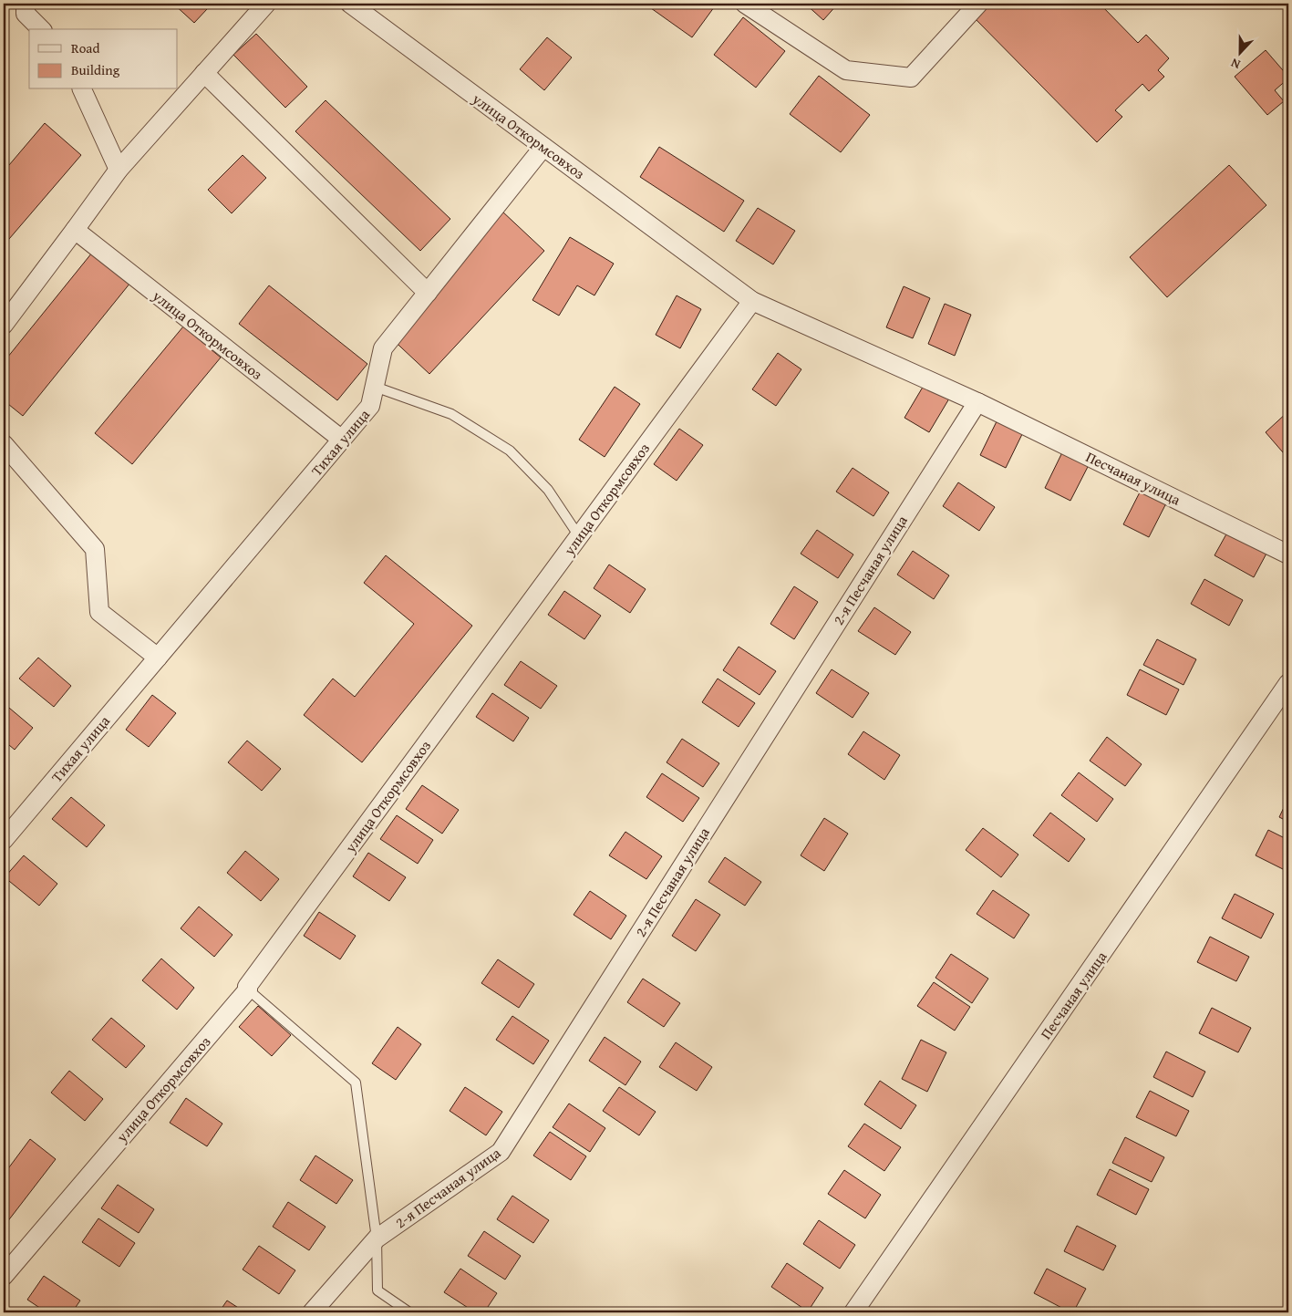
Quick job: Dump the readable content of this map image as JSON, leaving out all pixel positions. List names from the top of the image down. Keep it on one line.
{"streets":{"street":["улица Откормсовхоз","Тихая улица","Песчаная улица","2-я Песчаная улица"]},"crossings":[["улица Откормсовхоз","Тихая улица"],["улица Откормсовхоз","Песчаная улица"],["улица Откормсовхоз","2-я Песчаная улица"],["Песчаная улица","2-я Песчаная улица"]],"legend":["Road","Building"],"north":"bottom"}
